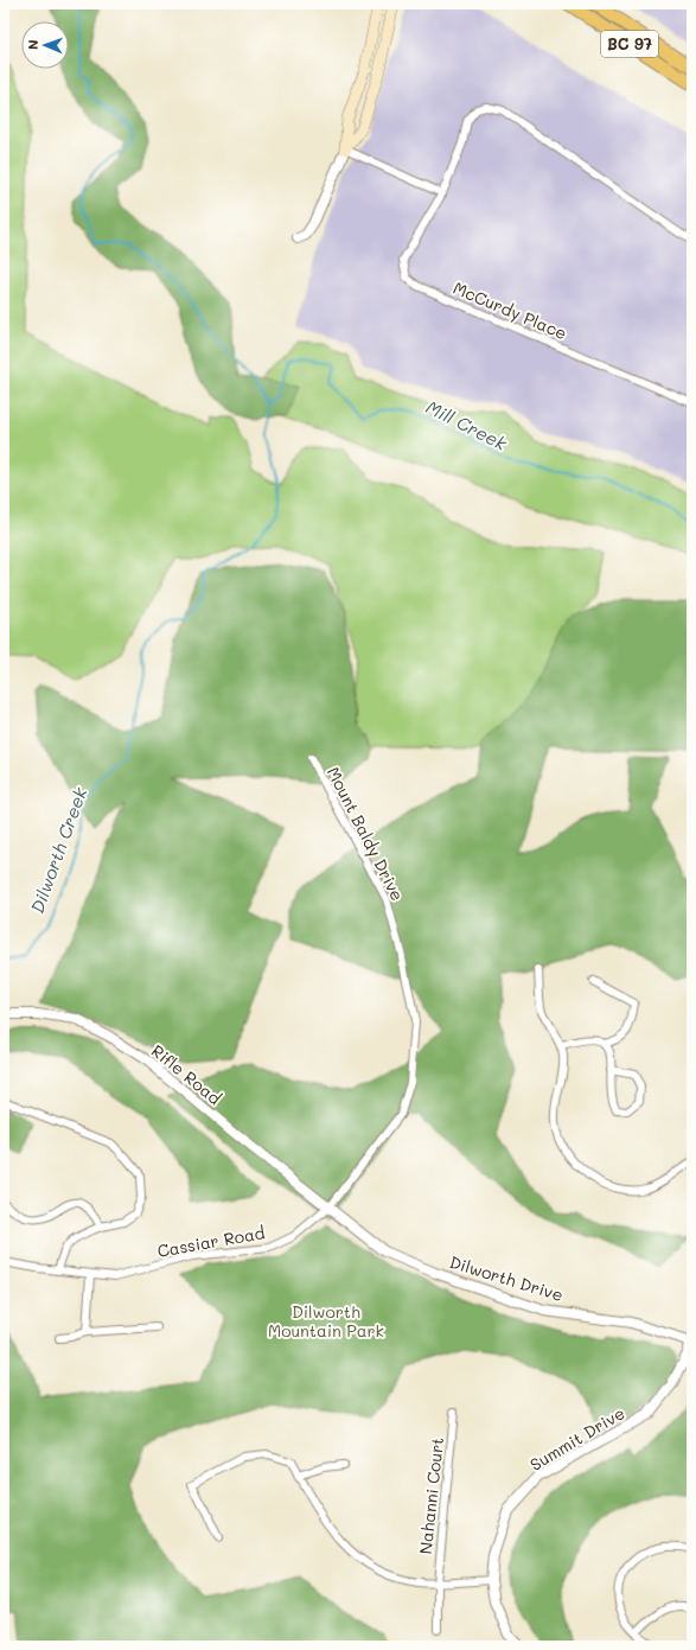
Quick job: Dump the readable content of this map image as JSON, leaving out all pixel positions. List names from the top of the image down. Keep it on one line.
{"streets":{"highway":["BC 97"],"street":["McCurdy Place","Mount Baldy Drive","Rifle Road","Cassiar Road","Dilworth Drive","Summit Drive","Nahanni Court"]},"crossings":[["Mount Baldy Drive","Rifle Road"],["Mount Baldy Drive","Cassiar Road"],["Mount Baldy Drive","Dilworth Drive"],["Rifle Road","Cassiar Road"],["Rifle Road","Dilworth Drive"],["Cassiar Road","Dilworth Drive"],["Dilworth Drive","Summit Drive"]],"water":["Mill Creek","Dilworth Creek"],"parks":["Dilworth Mountain Park"],"north":"left"}
